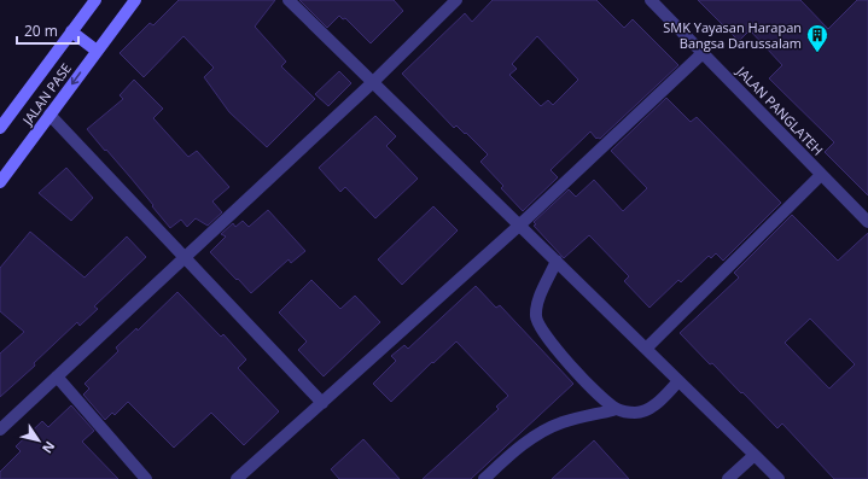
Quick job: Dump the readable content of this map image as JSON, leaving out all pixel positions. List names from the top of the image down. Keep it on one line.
{"streets":{"street":["JALAN PASE","JALAN PANGLATEH"]},"places":{"building":["SMK Yayasan Harapan Bangsa Darussalam"]},"scale_bar":"20 m","north":"bottom right"}
